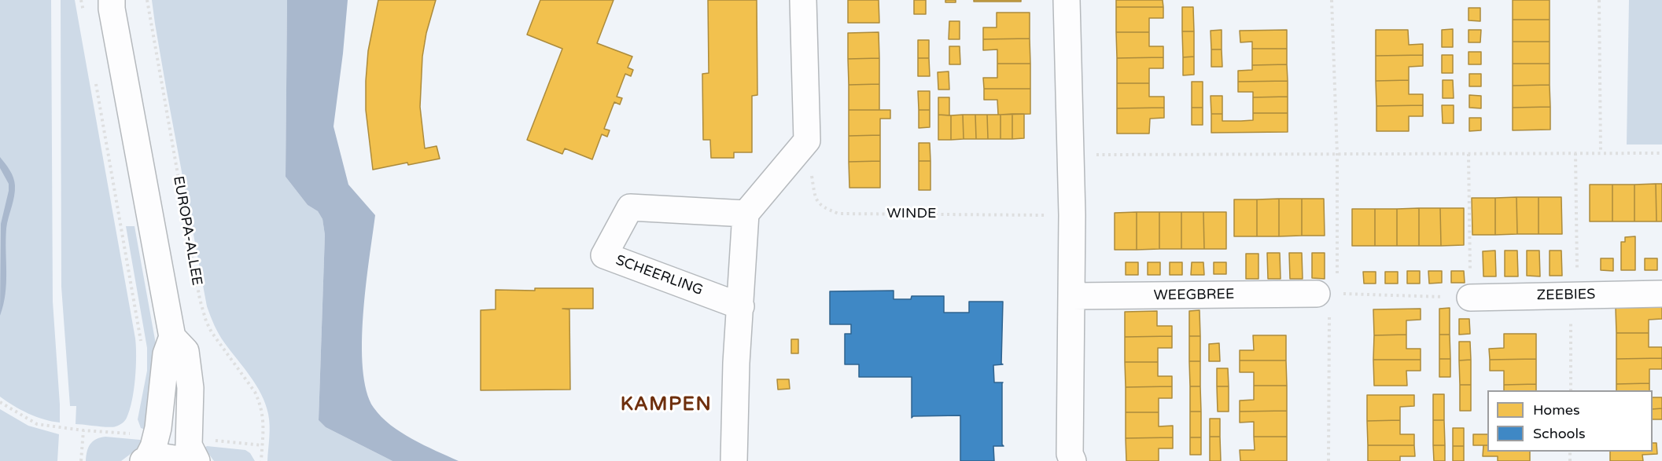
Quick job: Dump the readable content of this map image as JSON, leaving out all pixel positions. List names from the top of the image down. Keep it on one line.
{"streets":{"street":["SCHEERLING","WEEGBREE","ZEEBIES"],"path":["WINDE","EUROPA-ALLEE"]},"districts":["KAMPEN"],"legend":["Homes","Schools"]}
